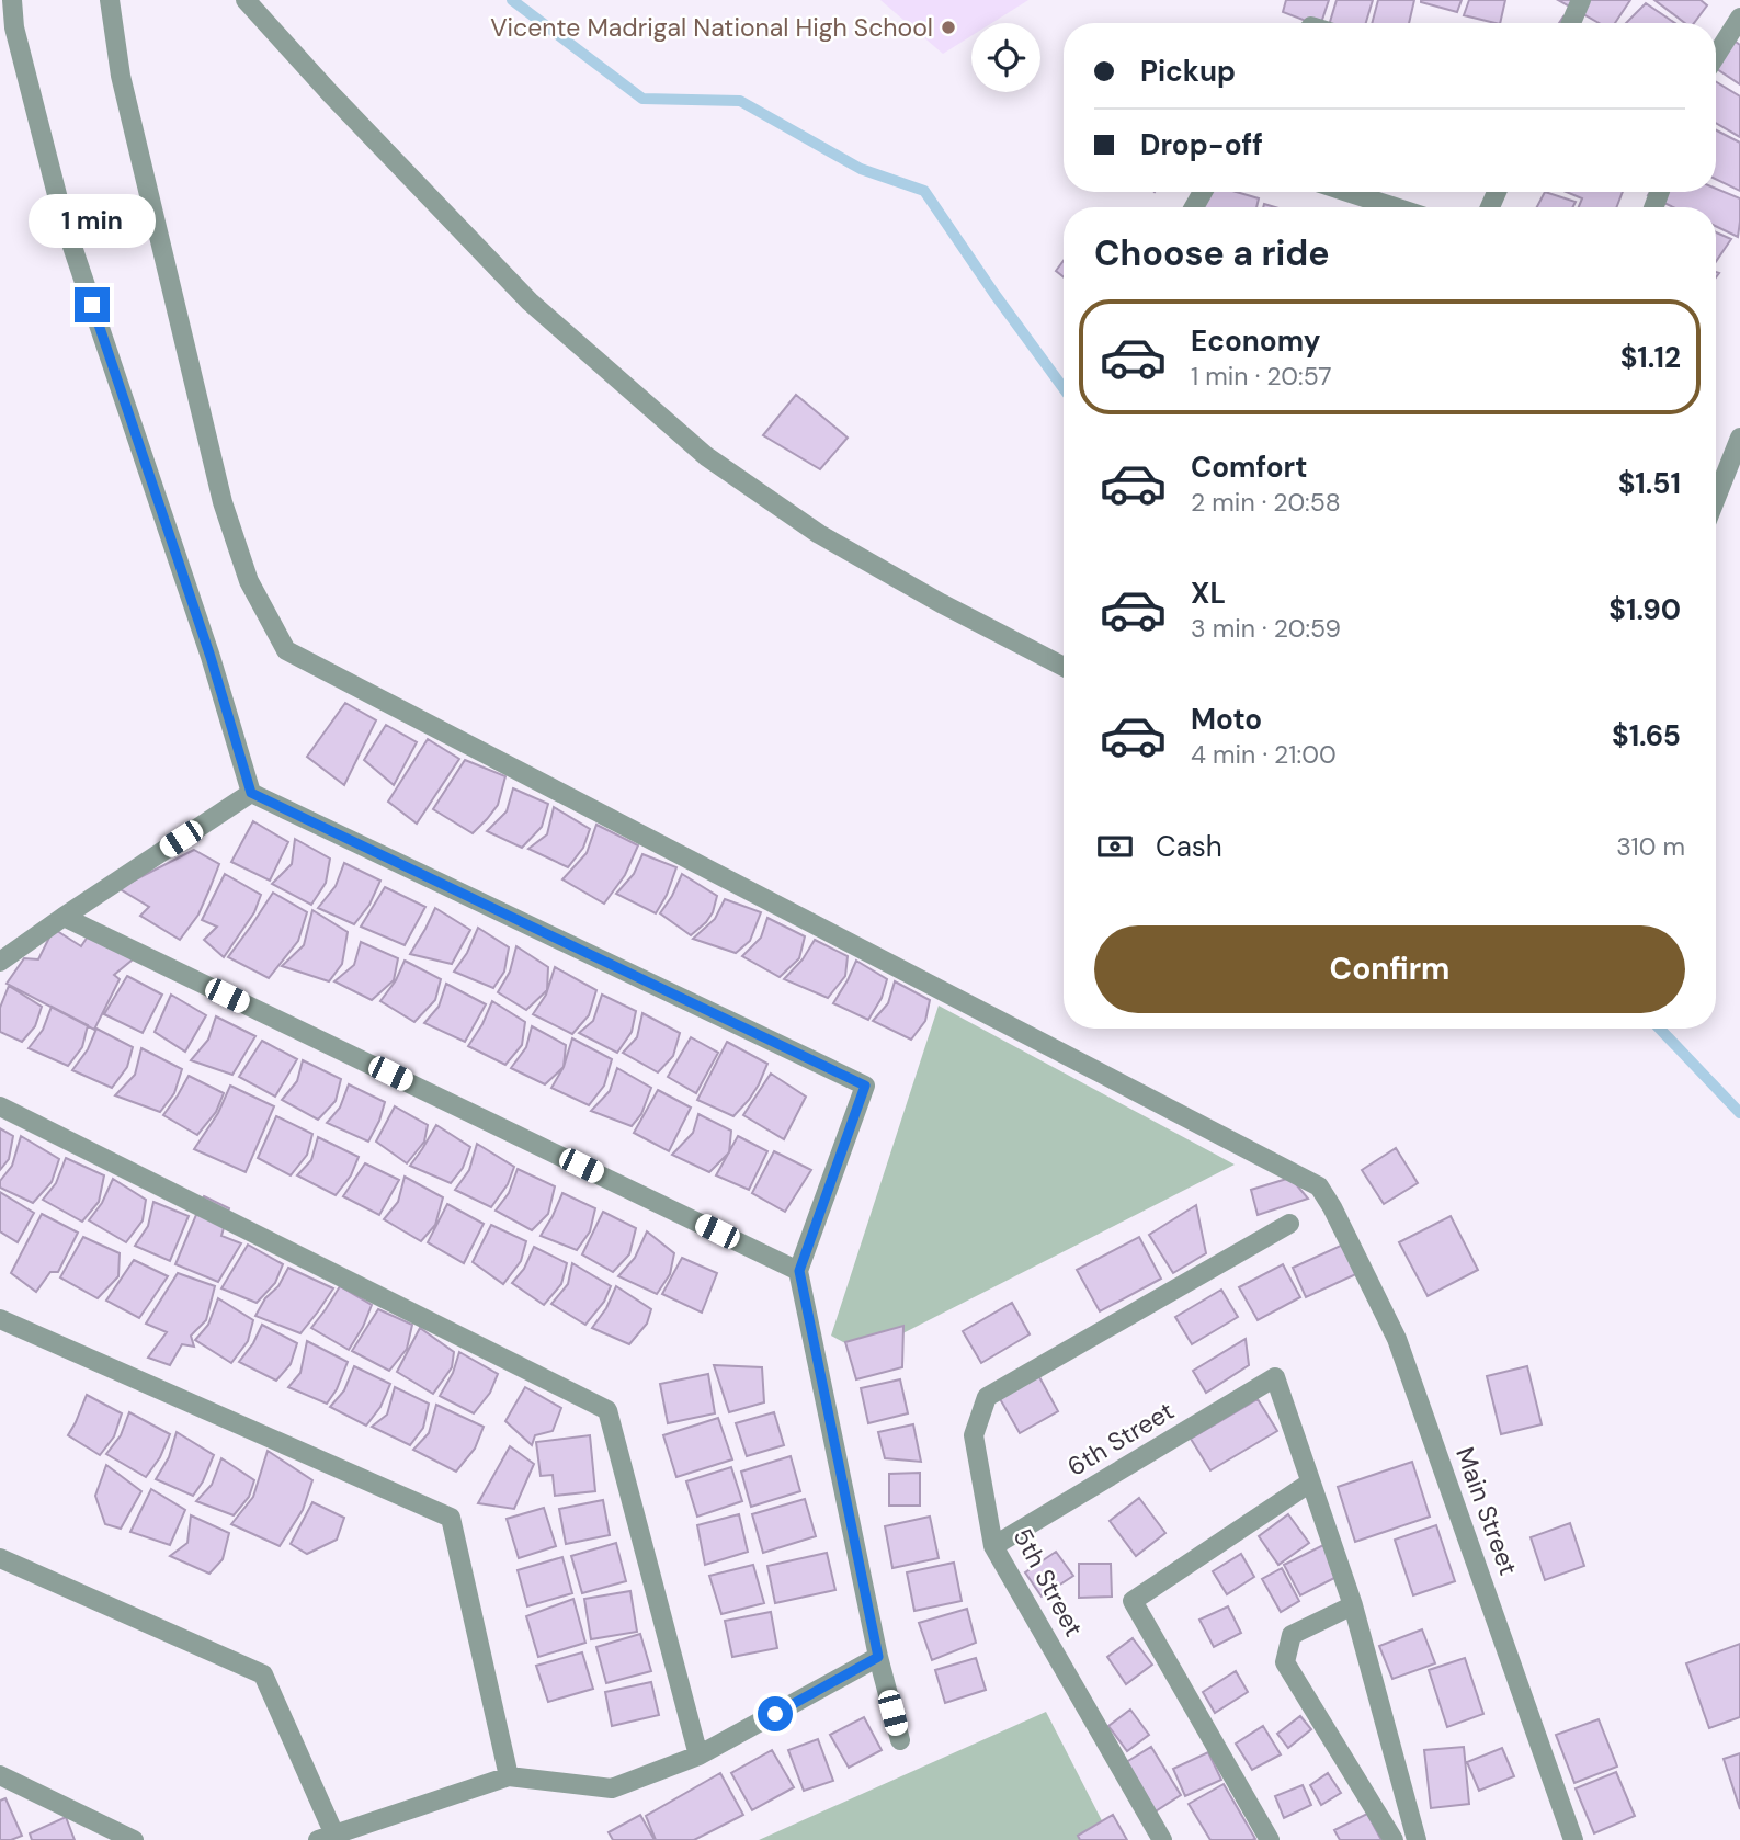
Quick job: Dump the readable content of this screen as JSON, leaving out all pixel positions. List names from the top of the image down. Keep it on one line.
{"streets":{"street":["6th Street","Main Street","5th Street"]},"crossings":[["6th Street","5th Street"]],"places":["Vicente Madrigal National High School"],"page":{"banner":["Pickup","Drop-off"],"bubble":"1 min","heading":"Choose a ride","list":[{"name":"Economy","note":"1 min · 20:57","value":"$1.12"},{"name":"Comfort","note":"2 min · 20:58","value":"$1.51"},{"name":"XL","note":"3 min · 20:59","value":"$1.90"},{"name":"Moto","note":"4 min · 21:00","value":"$1.65"}],"pay":["Cash","310 m"],"buttons":"Confirm"}}
